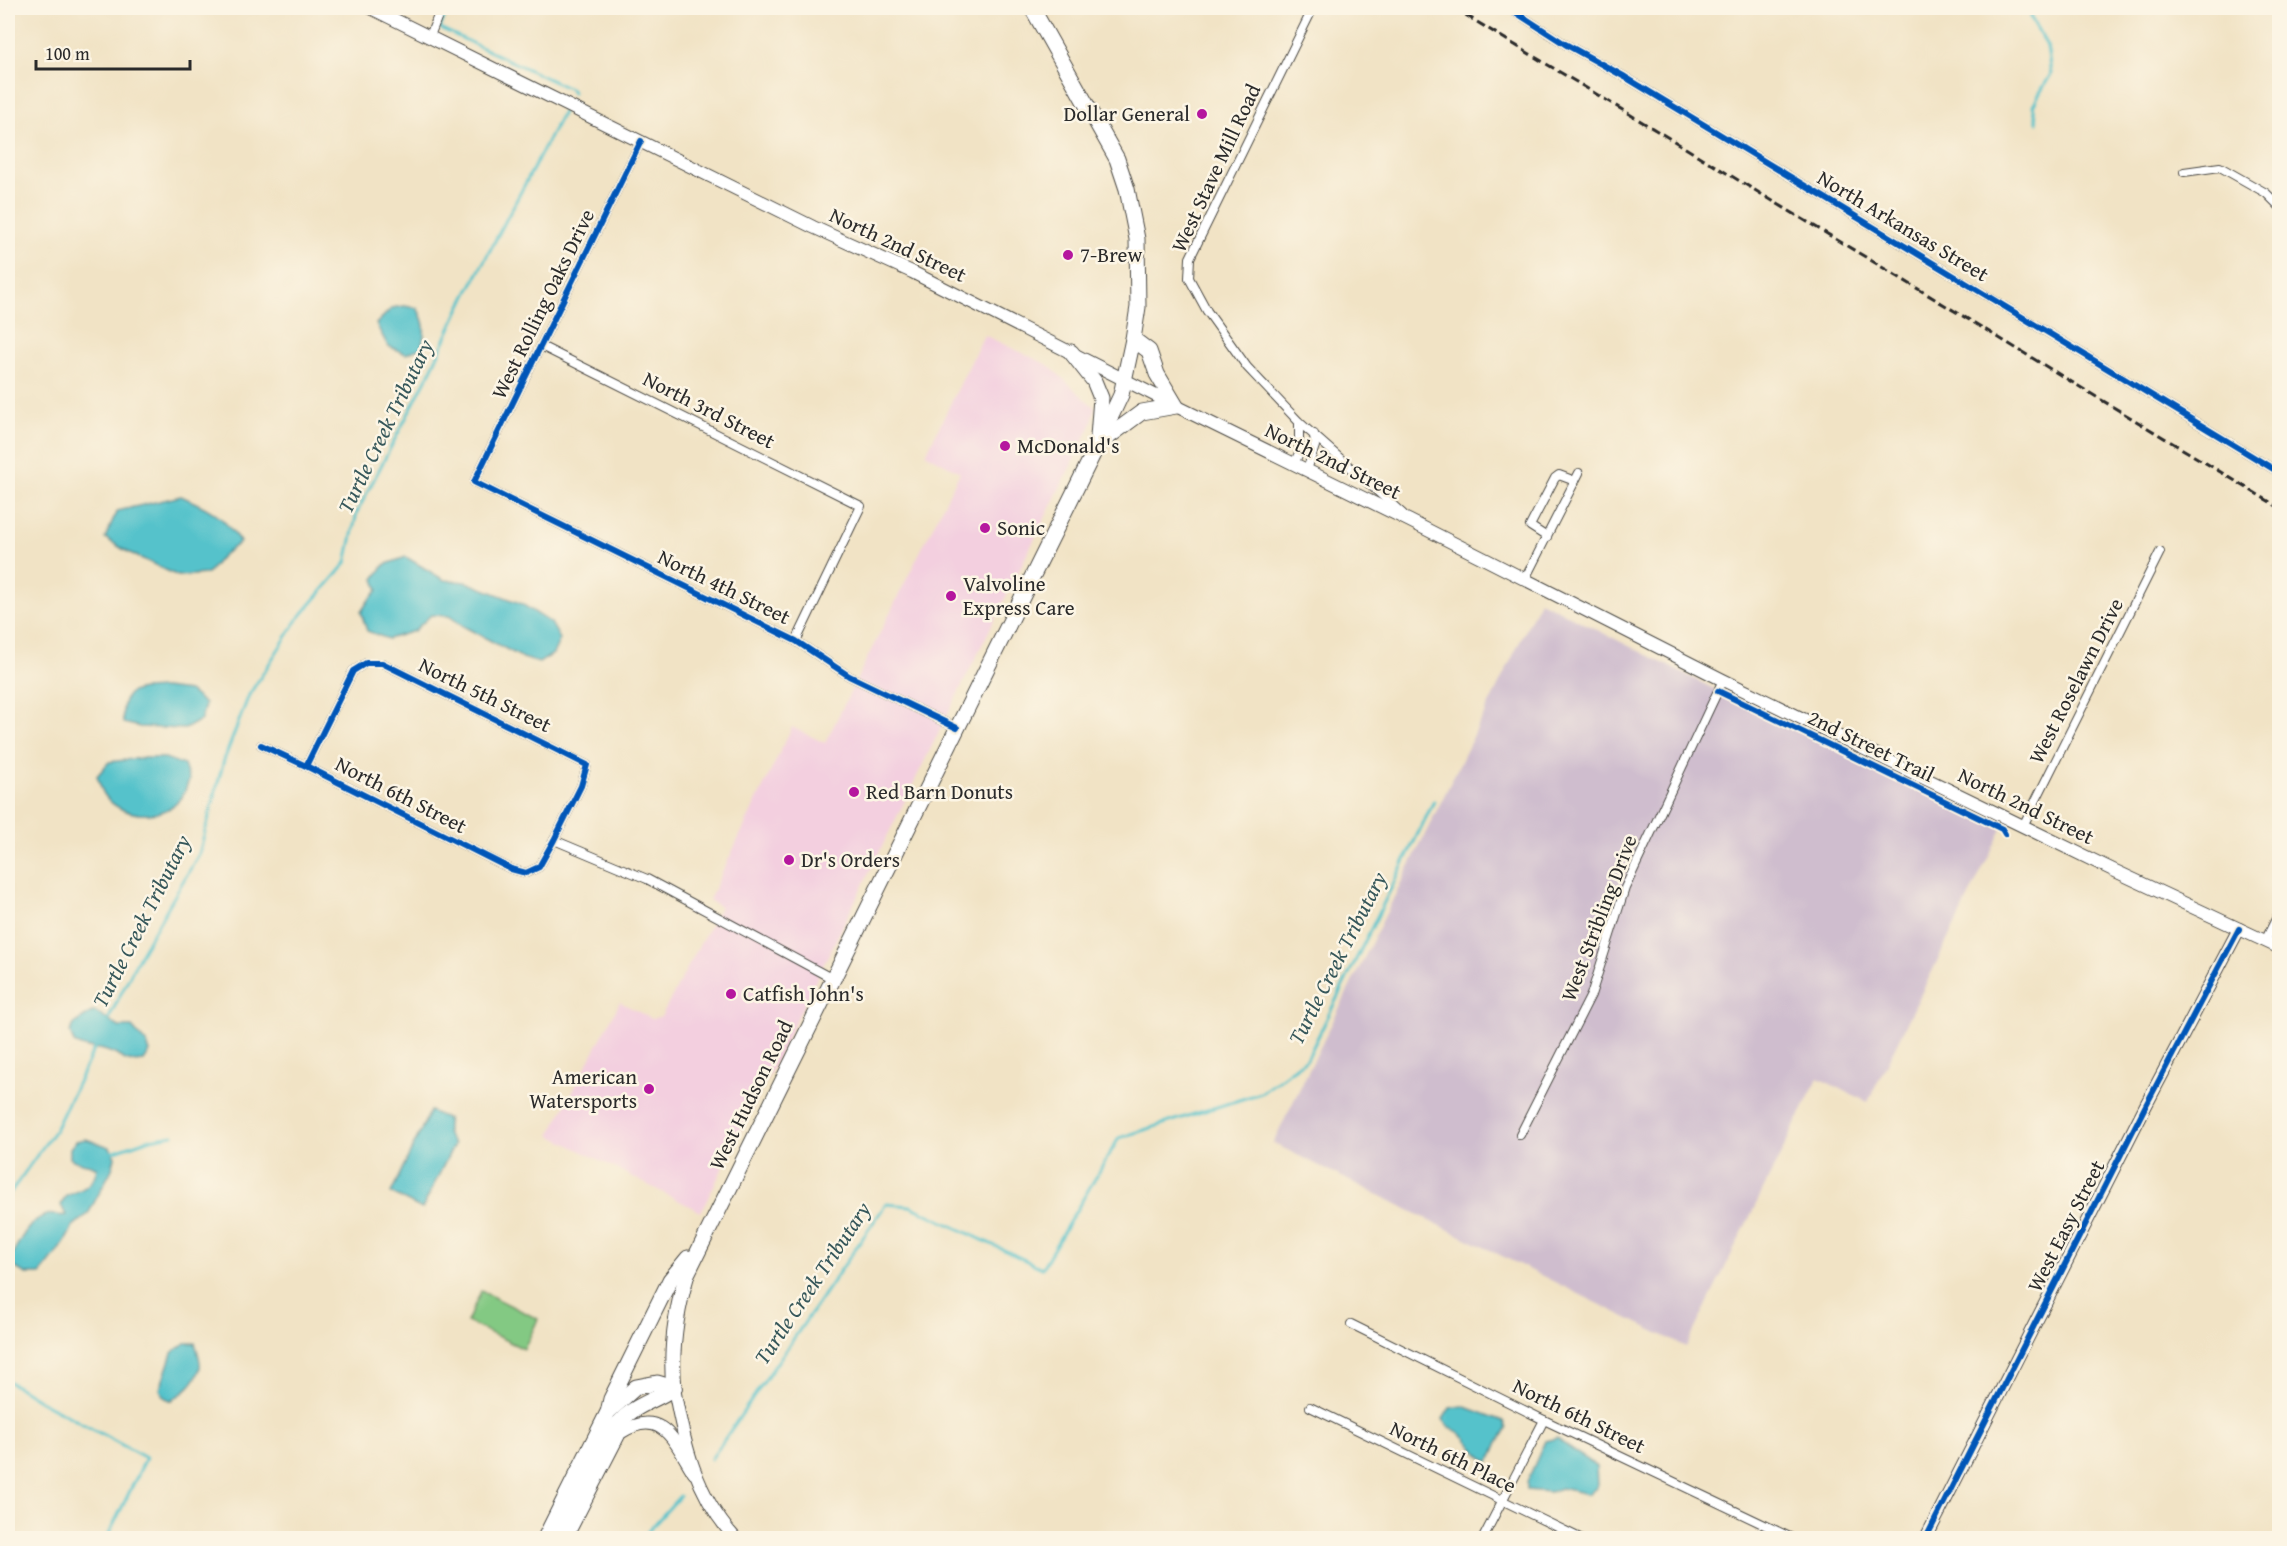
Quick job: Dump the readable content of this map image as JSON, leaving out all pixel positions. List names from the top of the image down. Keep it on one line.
{"streets":{"highway":["West Hudson Road"],"main road":["North 2nd Street","West Easy Street"],"street":["West Stave Mill Road","North Arkansas Street","West Rolling Oaks Drive","North 3rd Street","North 4th Street","West Roselawn Drive","North 5th Street","North 6th Street","West Stribling Drive","North 6th Place"],"cycle path":["2nd Street Trail"]},"crossings":[["West Stave Mill Road","North 2nd Street"],["North 2nd Street","West Rolling Oaks Drive"],["North 2nd Street","West Roselawn Drive"],["North 2nd Street","West Stribling Drive"],["North 2nd Street","West Hudson Road"],["North 2nd Street","West Easy Street"],["West Rolling Oaks Drive","North 3rd Street"],["West Rolling Oaks Drive","North 4th Street"],["North 3rd Street","North 4th Street"],["North 4th Street","West Hudson Road"],["North 5th Street","North 6th Street"]],"water":["Turtle Creek Tributary"],"places":["Dollar General","7-Brew","McDonald's","Sonic","Valvoline Express Care","Red Barn Donuts","Dr's Orders","Catfish John's","American Watersports"],"scale_bar":"100 m"}
